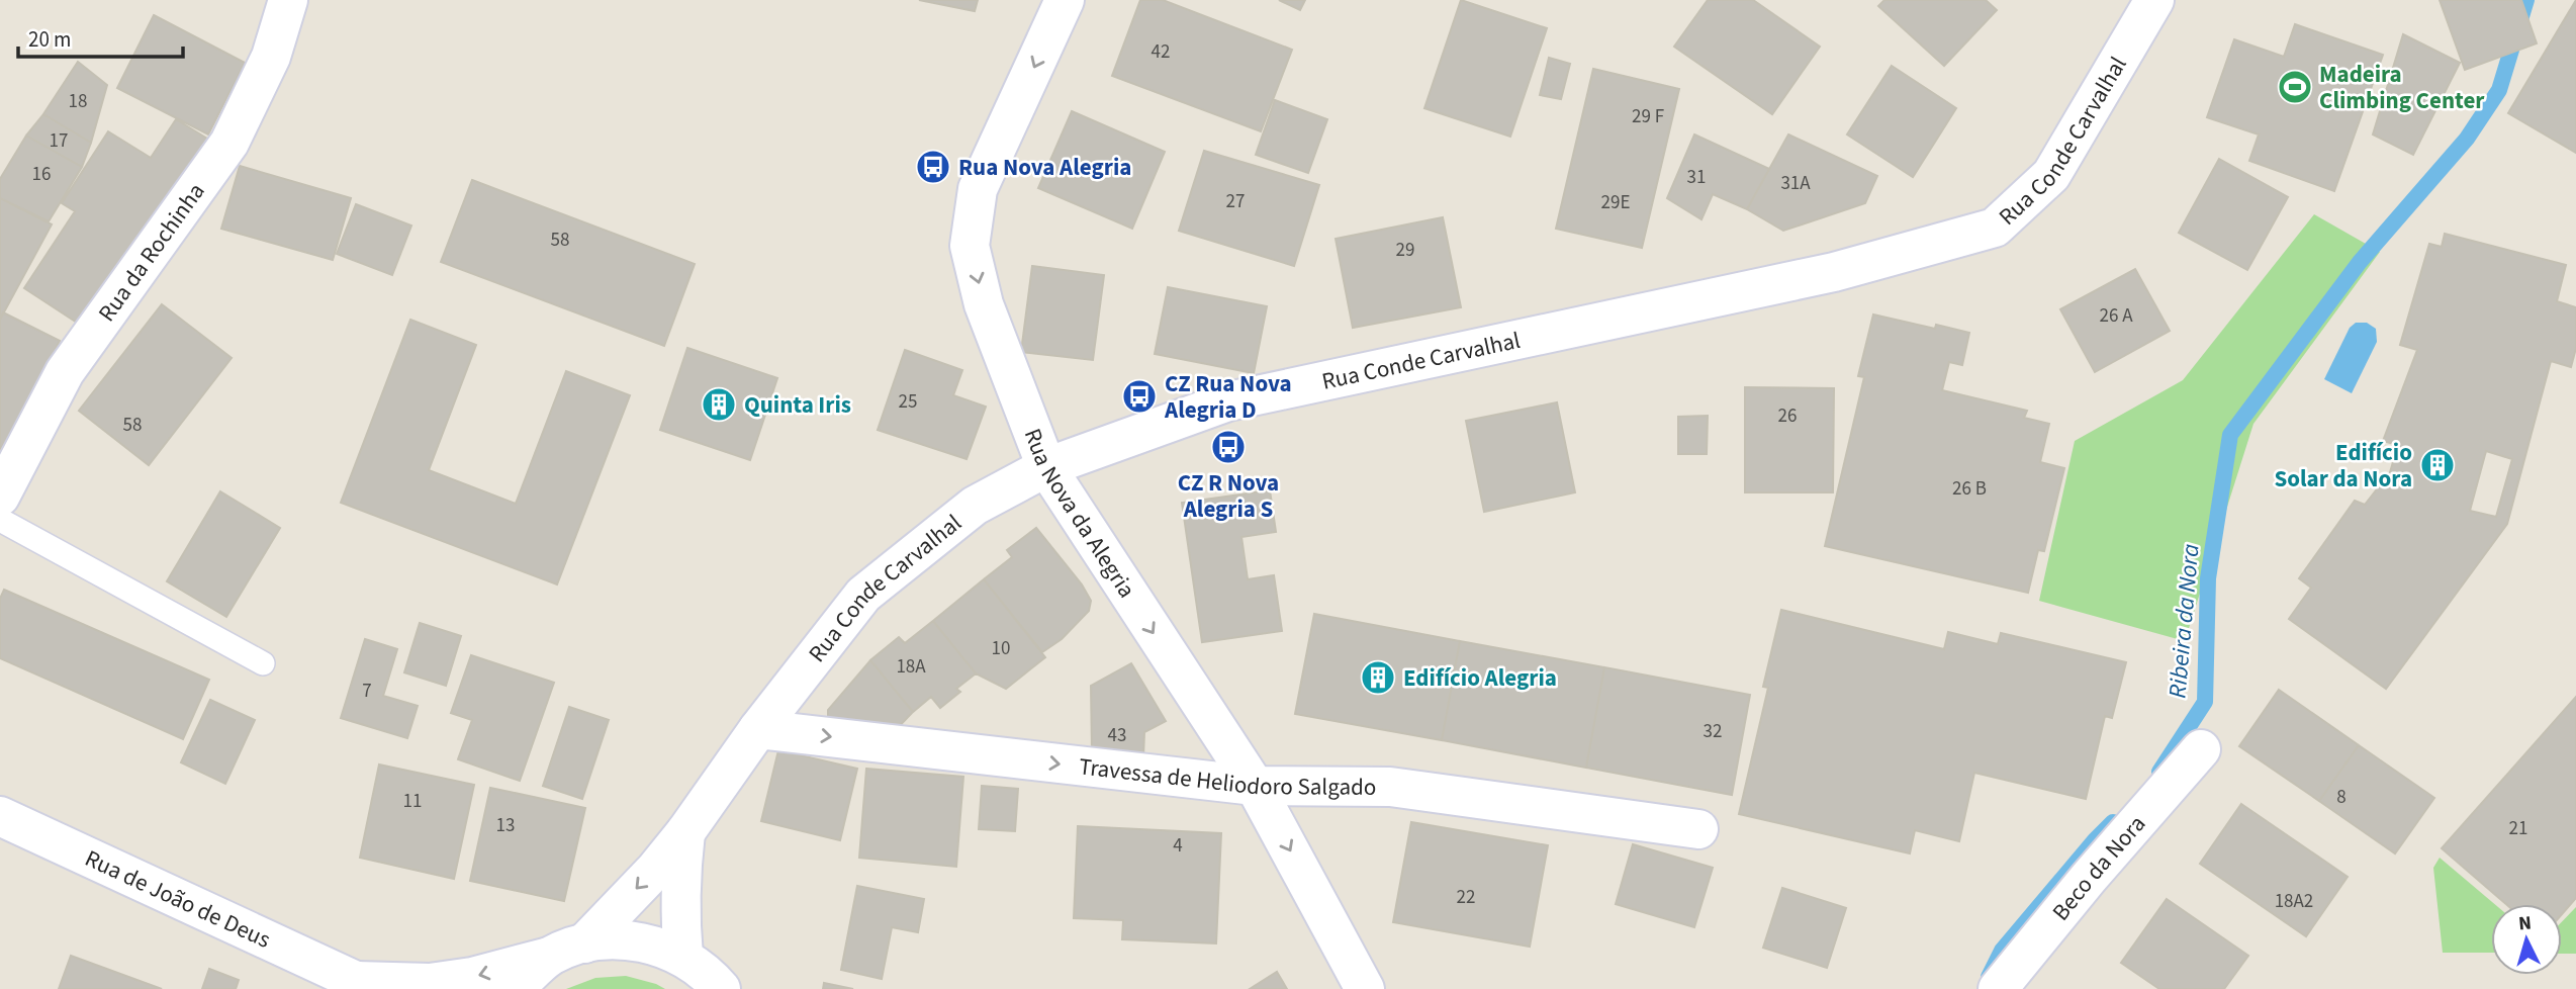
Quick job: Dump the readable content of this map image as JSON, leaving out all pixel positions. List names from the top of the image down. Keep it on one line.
{"streets":{"street":["Rua Conde Carvalhal","Rua da Rochinha","Rua Nova da Alegria","Travessa de Heliodoro Salgado","Beco da Nora","Rua de João de Deus"]},"crossings":[["Rua Conde Carvalhal","Rua Nova da Alegria"],["Rua Conde Carvalhal","Travessa de Heliodoro Salgado"],["Rua Conde Carvalhal","Rua de João de Deus"],["Rua Nova da Alegria","Travessa de Heliodoro Salgado"]],"one_way":["Rua Nova da Alegria","Travessa de Heliodoro Salgado"],"water":["Ribeira da Nora"],"places":{"sports":["Madeira Climbing Center"],"bus stop":["Rua Nova Alegria","CZ Rua Nova Alegria D","CZ R Nova Alegria S"],"building":["Quinta Iris","Edifício Solar da Nora","Edifício Alegria"]},"house_numbers":["42","18","29 F","17","16","31","31A","27","29E","58","29","26 A","25","26","58","26 B","10","18A","7","32","43","8","11","13","21","4","22","18A2"],"scale_bar":"20 m","north":"top"}
